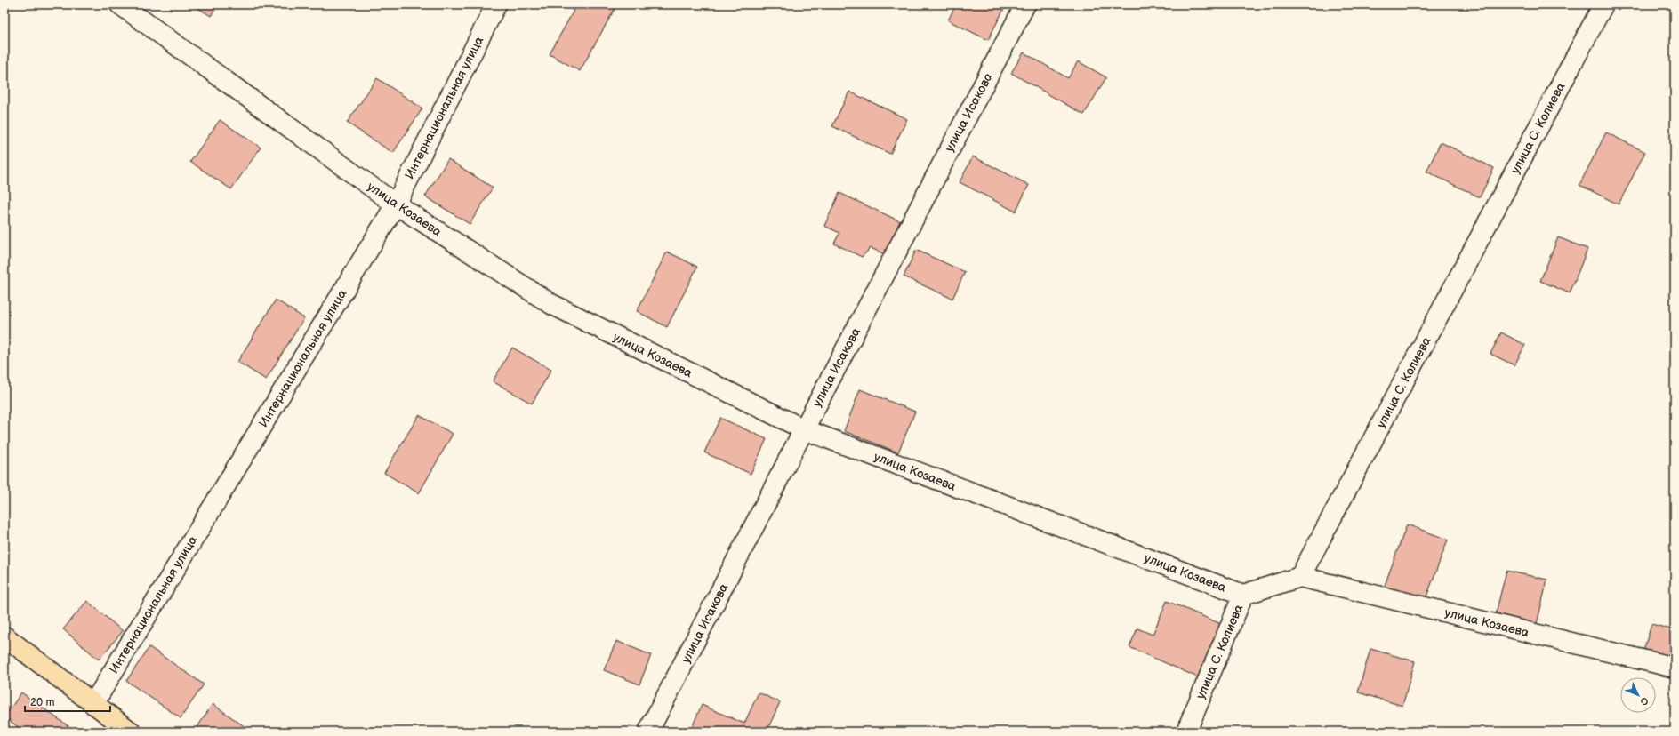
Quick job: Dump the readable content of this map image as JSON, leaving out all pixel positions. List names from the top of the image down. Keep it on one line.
{"streets":{"street":["Интернациональная улица","улица Исакова","улица С. Колиева","улица Козаева"]},"crossings":[["Интернациональная улица","улица Козаева"],["улица Исакова","улица Козаева"],["улица С. Колиева","улица Козаева"]],"scale_bar":"20 m","north":"bottom right"}
